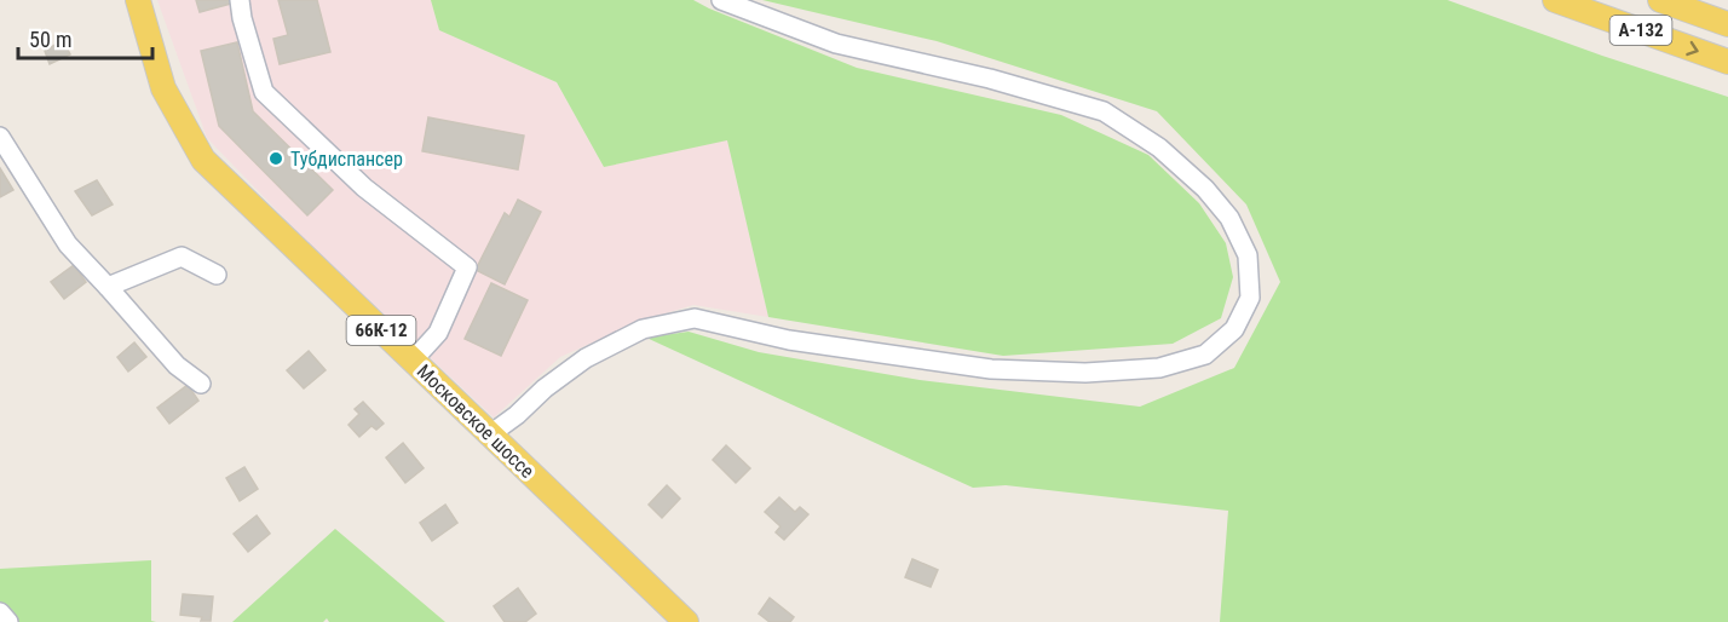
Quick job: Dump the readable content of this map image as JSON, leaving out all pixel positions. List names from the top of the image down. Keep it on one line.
{"streets":{"main road":["А-132","66К-12","Московское шоссе"]},"places":["Тубдиспансер"],"scale_bar":"50 m"}
